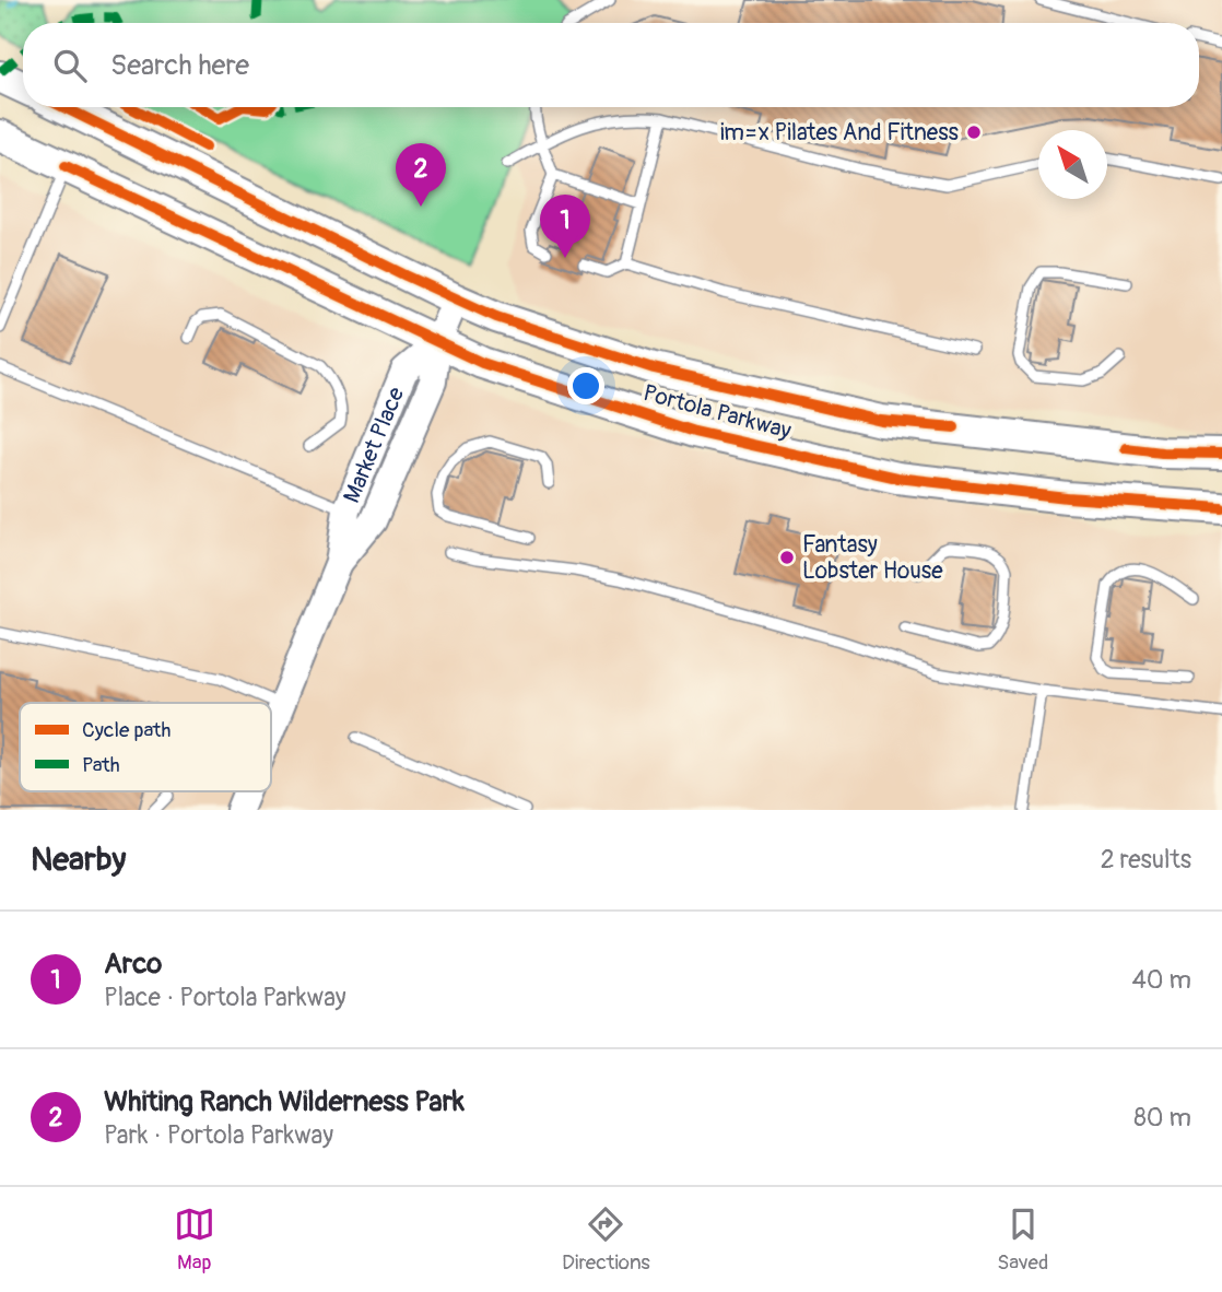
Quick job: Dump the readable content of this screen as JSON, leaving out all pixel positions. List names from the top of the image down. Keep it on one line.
{"streets":{"main road":["Portola Parkway"],"street":["Market Place"]},"crossings":[["Portola Parkway","Market Place"]],"places":["im=x Pilates And Fitness","Fantasy Lobster House"],"legend":["Cycle path","Path"],"north":"top left","page":{"search":"Search here","pins":["2","1"],"heading":["Nearby","2 results"],"list":[{"mark":"1","name":"Arco","note":"Place · Portola Parkway","value":"40 m"},{"mark":"2","name":"Whiting Ranch Wilderness Park","note":"Park · Portola Parkway","value":"80 m"}],"nav":["Map","Directions","Saved"]}}
